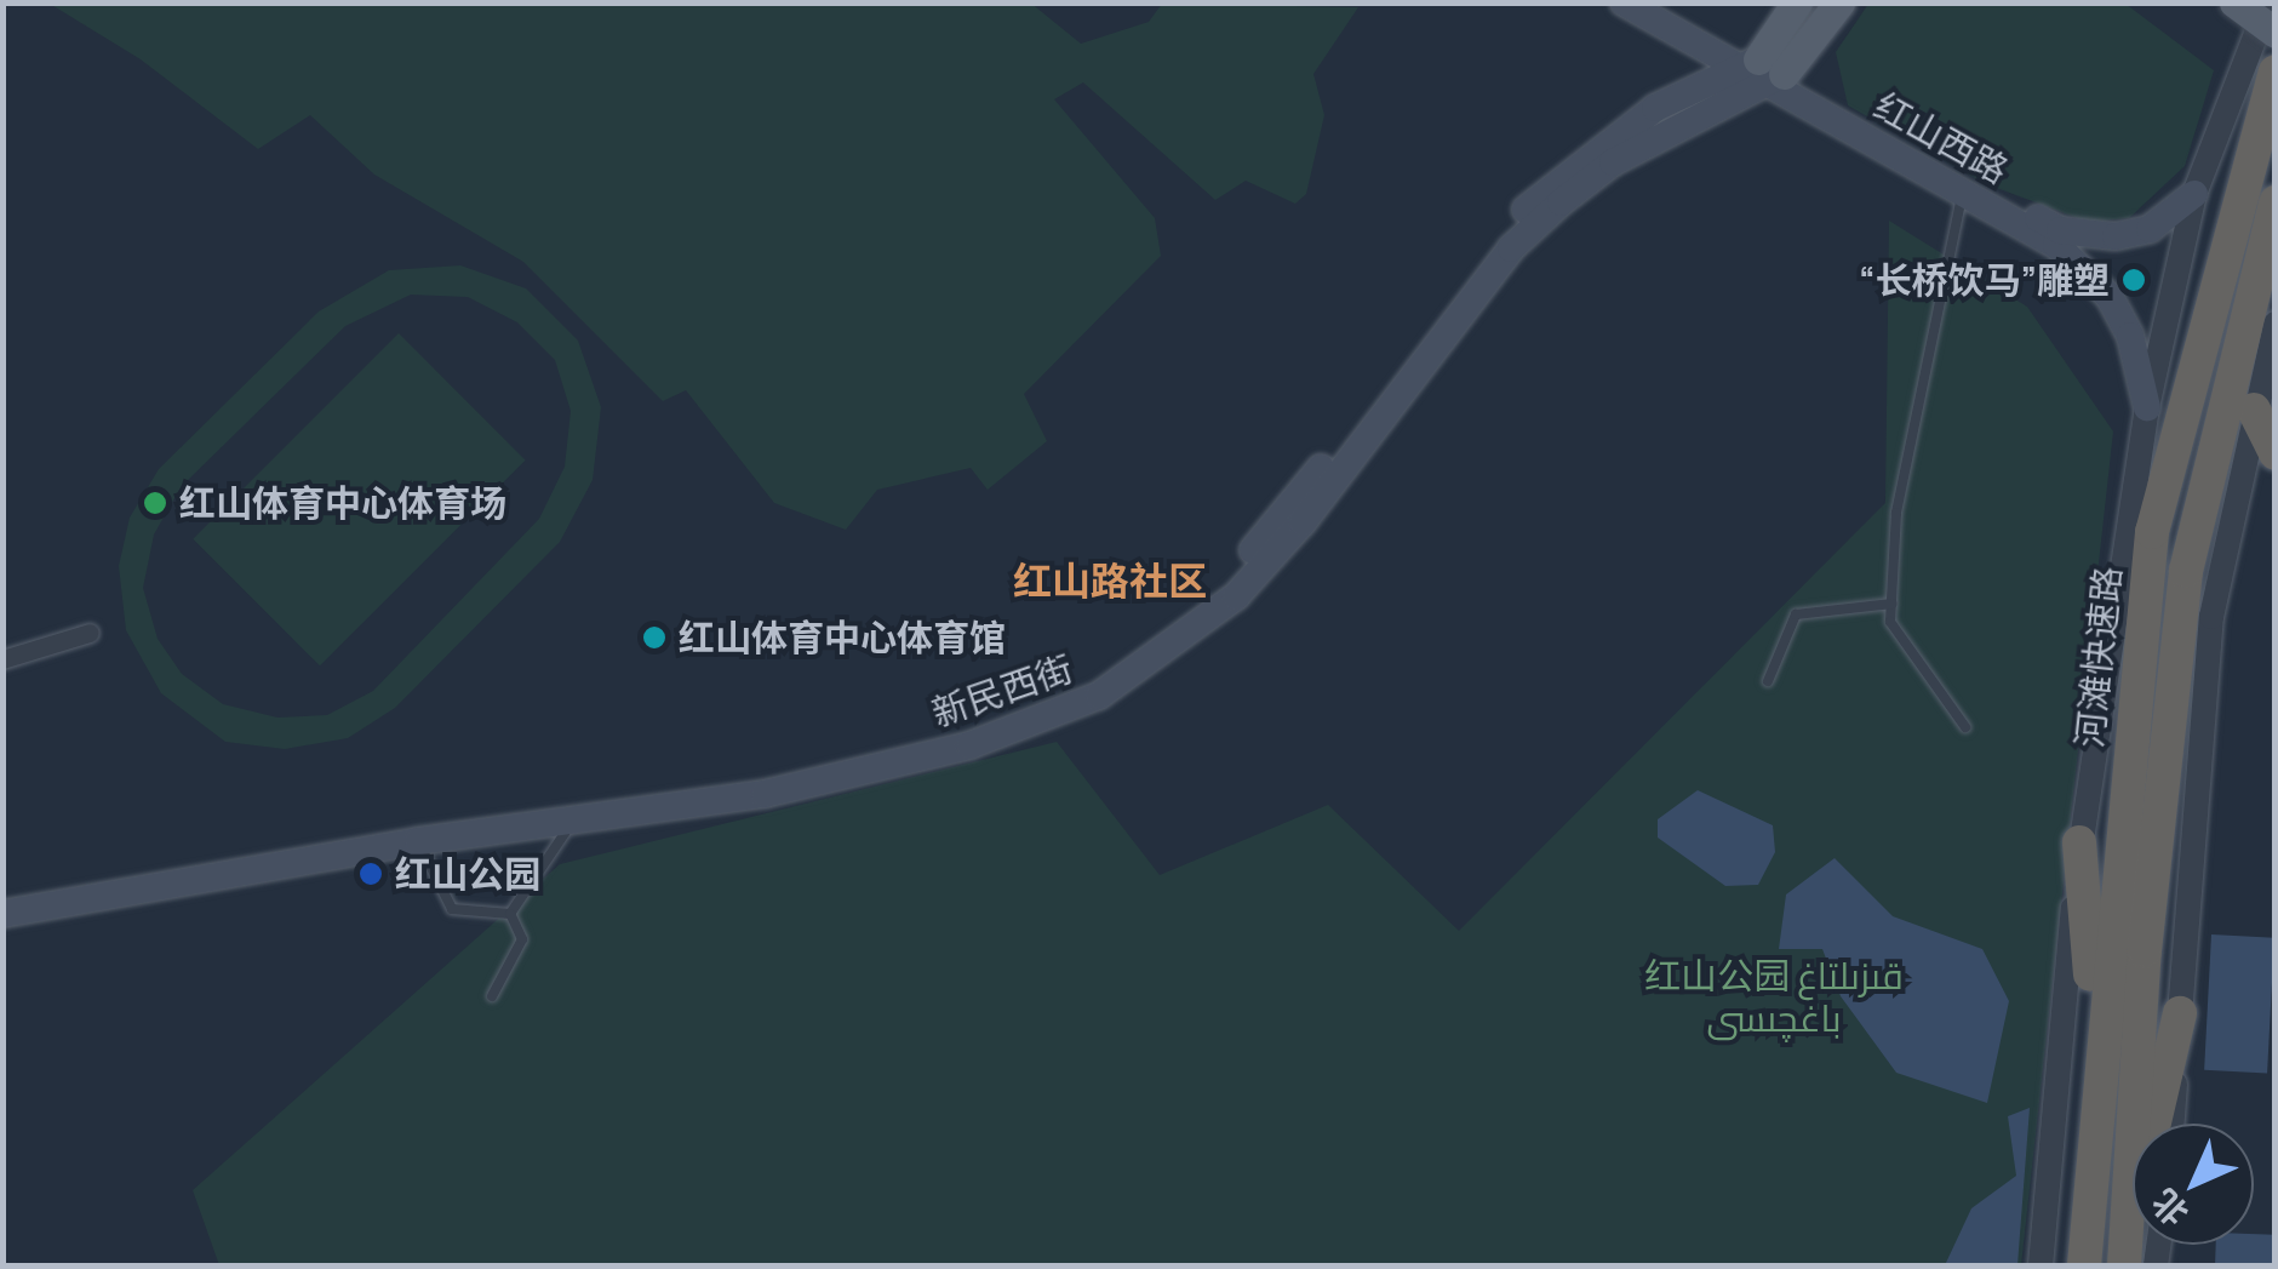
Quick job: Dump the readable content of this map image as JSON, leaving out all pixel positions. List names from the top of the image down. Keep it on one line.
{"streets":{"highway":["河滩快速路"],"main road":["红山西路","新民西街"]},"crossings":[["红山西路","新民西街"]],"districts":["红山路社区"],"parks":["红山公园 قىزىلتاغ باغچىسى"],"places":["“长桥饮马”雕塑","红山体育中心体育场","红山体育中心体育馆","红山公园"],"north":"bottom left"}
